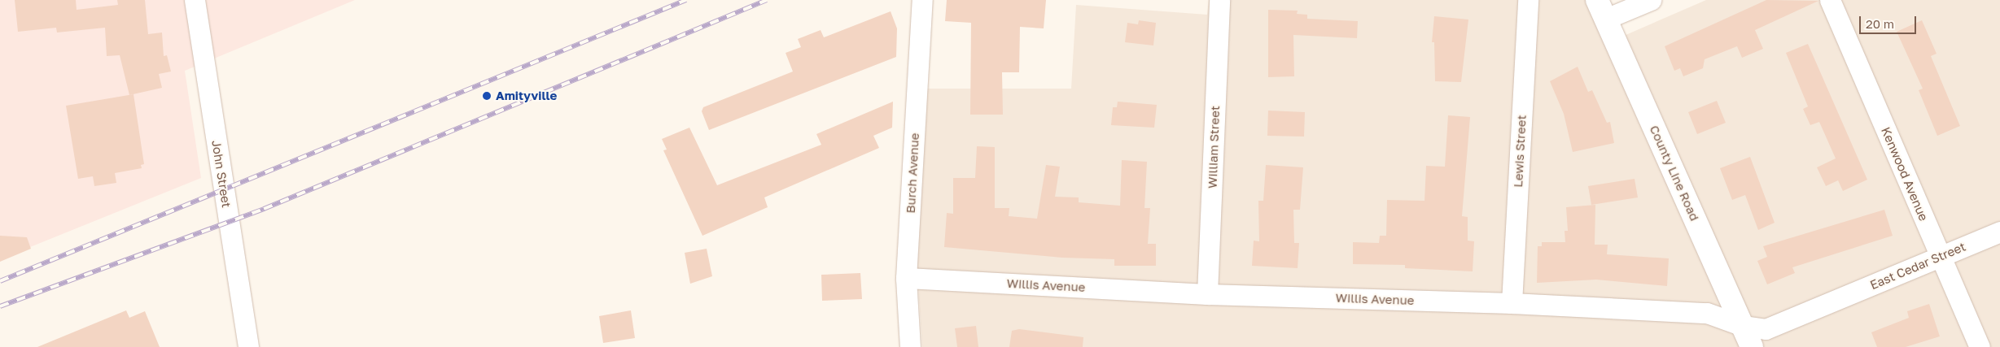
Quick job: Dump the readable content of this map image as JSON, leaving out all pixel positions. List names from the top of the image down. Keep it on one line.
{"streets":{"main road":["County Line Road"],"street":["William Street","Lewis Street","Burch Avenue","John Street","Kenwood Avenue","East Cedar Street","Willis Avenue"]},"crossings":[["William Street","Willis Avenue"],["Lewis Street","Willis Avenue"],["Burch Avenue","Willis Avenue"],["County Line Road","Willis Avenue"],["Kenwood Avenue","East Cedar Street"],["East Cedar Street","Willis Avenue"]],"places":["Amityville"],"scale_bar":"20 m"}
